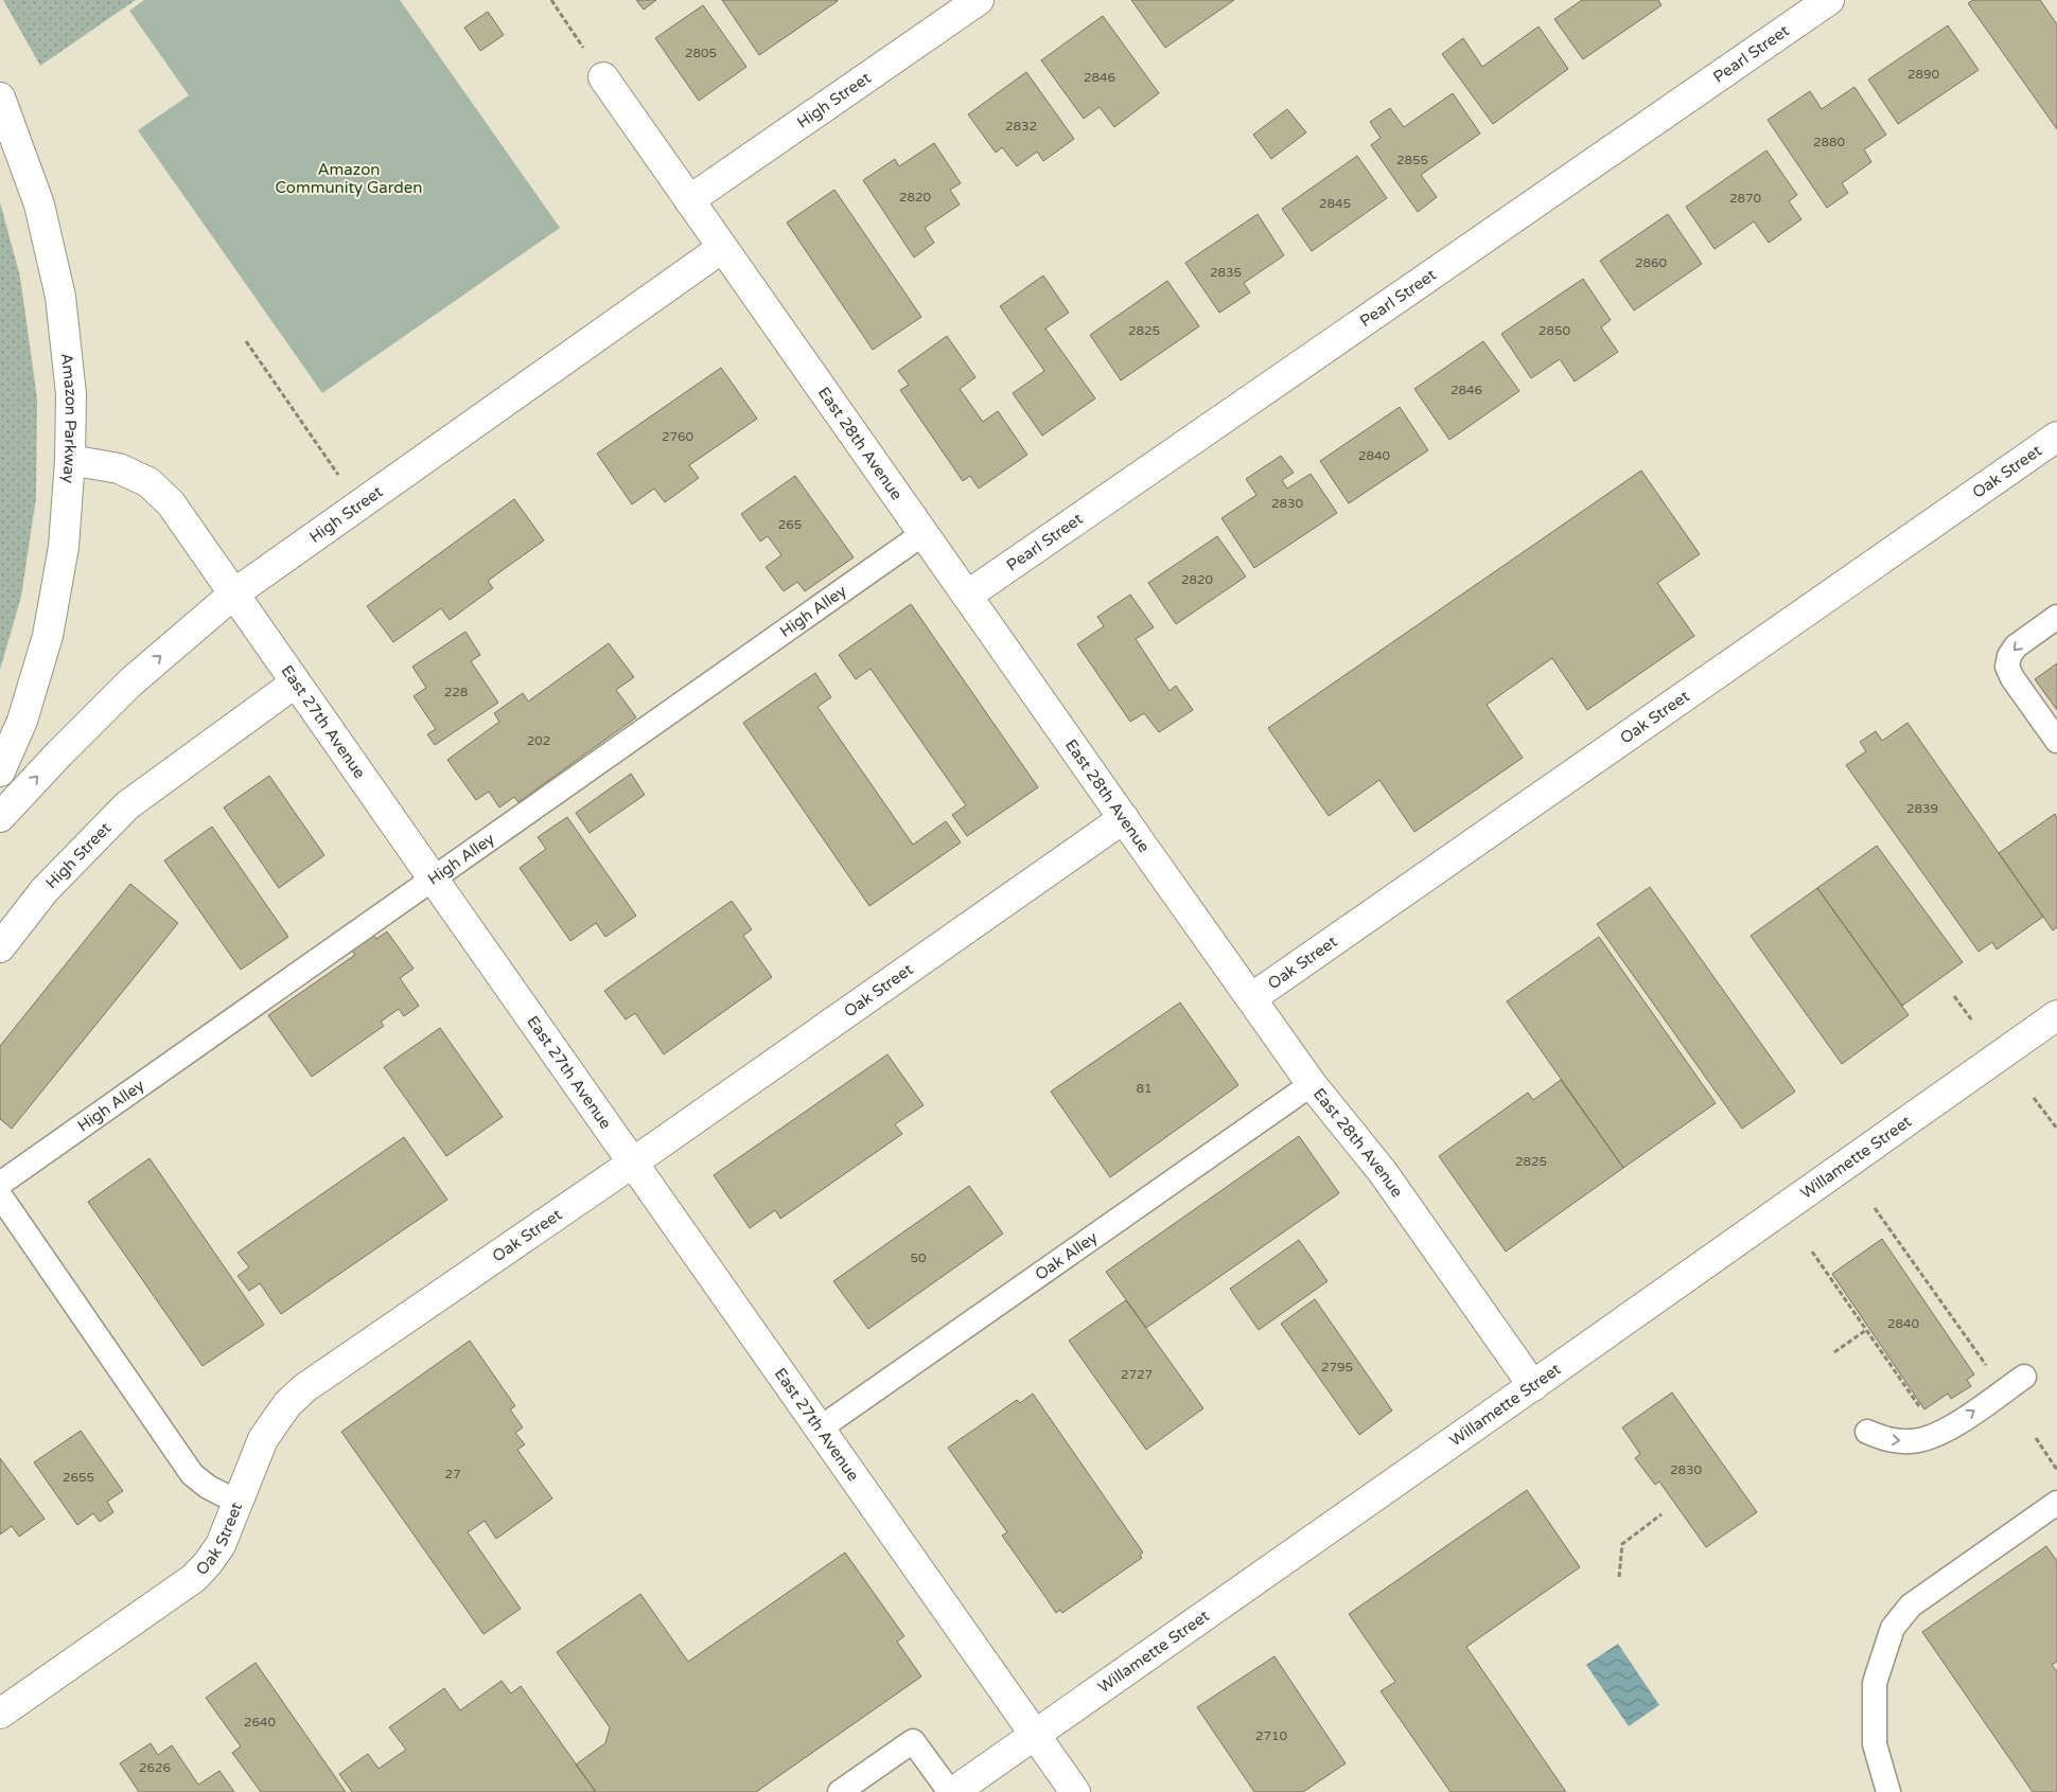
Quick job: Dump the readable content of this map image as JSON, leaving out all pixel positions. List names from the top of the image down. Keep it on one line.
{"streets":{"street":["Pearl Street","High Street","Amazon Parkway","East 28th Avenue","Oak Street","East 27th Avenue","Willamette Street"],"lane":["High Alley","Oak Alley"]},"crossings":[["Pearl Street","East 28th Avenue"],["High Street","East 28th Avenue"],["High Street","East 27th Avenue"],["Amazon Parkway","East 27th Avenue"],["East 28th Avenue","Oak Street"],["East 28th Avenue","High Alley"],["East 28th Avenue","Willamette Street"],["East 28th Avenue","Oak Alley"],["Oak Street","East 27th Avenue"],["High Alley","East 27th Avenue"],["East 27th Avenue","Willamette Street"],["East 27th Avenue","Oak Alley"]],"parks":["Amazon Community Garden"],"house_numbers":["2805","2890","2846","2832","2880","2855","2820","2870","2845","2860","2835","2825","2850","2846","2760","2840","2830","265","2820","228","202","2839","81","2825","50","2840","2795","2727","2830","27","2655","2640","2710","2626"]}
